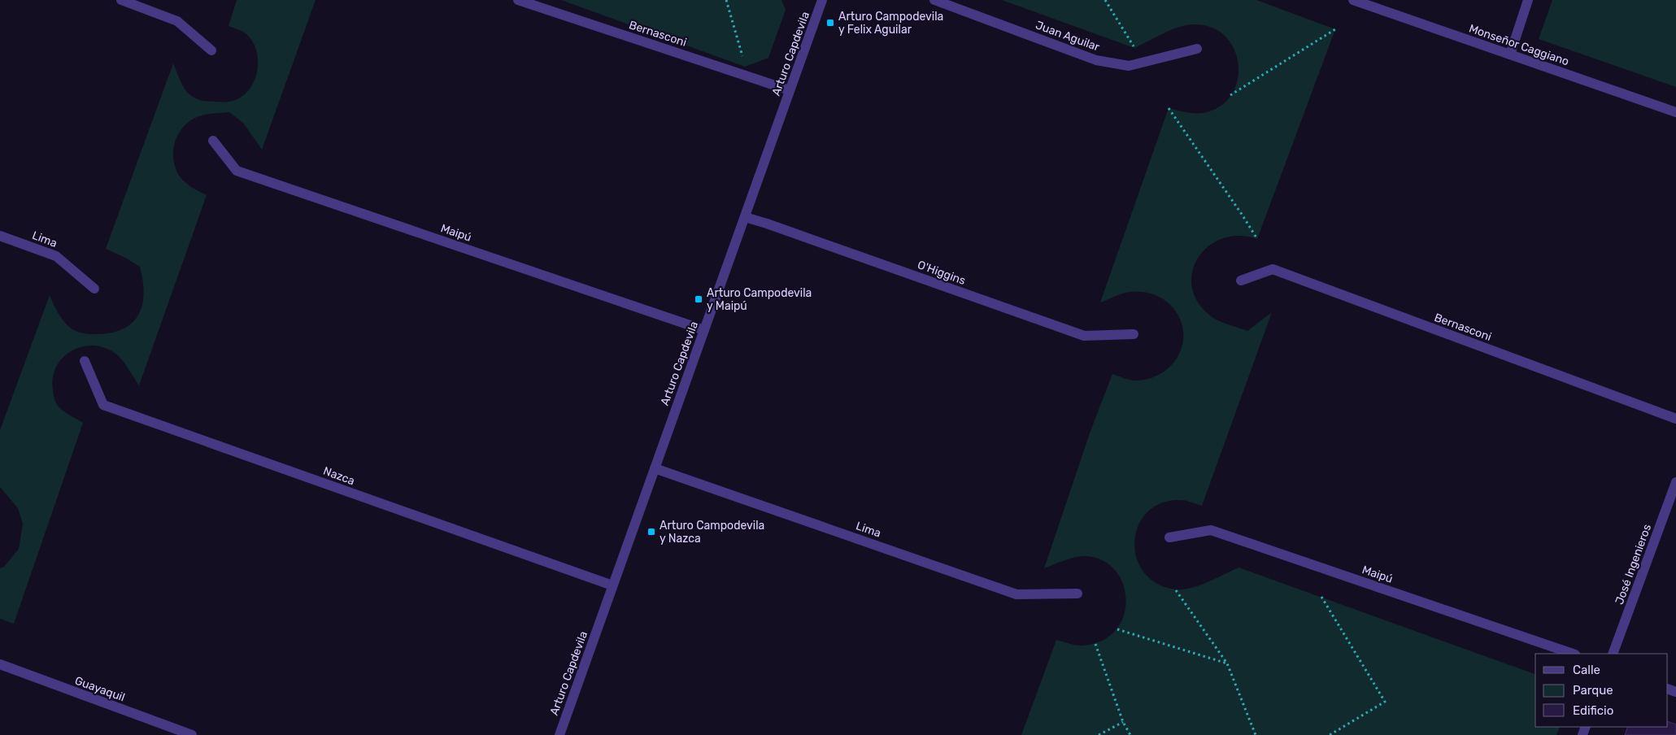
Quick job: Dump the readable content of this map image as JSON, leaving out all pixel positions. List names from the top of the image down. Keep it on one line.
{"streets":{"street":["Bernasconi","Juan Aguilar","Monseñor Caggiano","Arturo Capdevila","Maipú","Lima","O'Higgins","Nazca","José Ingenieros","Guayaquil"]},"crossings":[["Bernasconi","Arturo Capdevila"],["Arturo Capdevila","Maipú"],["Arturo Capdevila","Lima"],["Arturo Capdevila","O'Higgins"],["Arturo Capdevila","Nazca"]],"places":{"transit":["Arturo Campodevila y Felix Aguilar","Arturo Campodevila y Maipú","Arturo Campodevila y Nazca"]},"legend":["Calle","Parque","Edificio"]}
